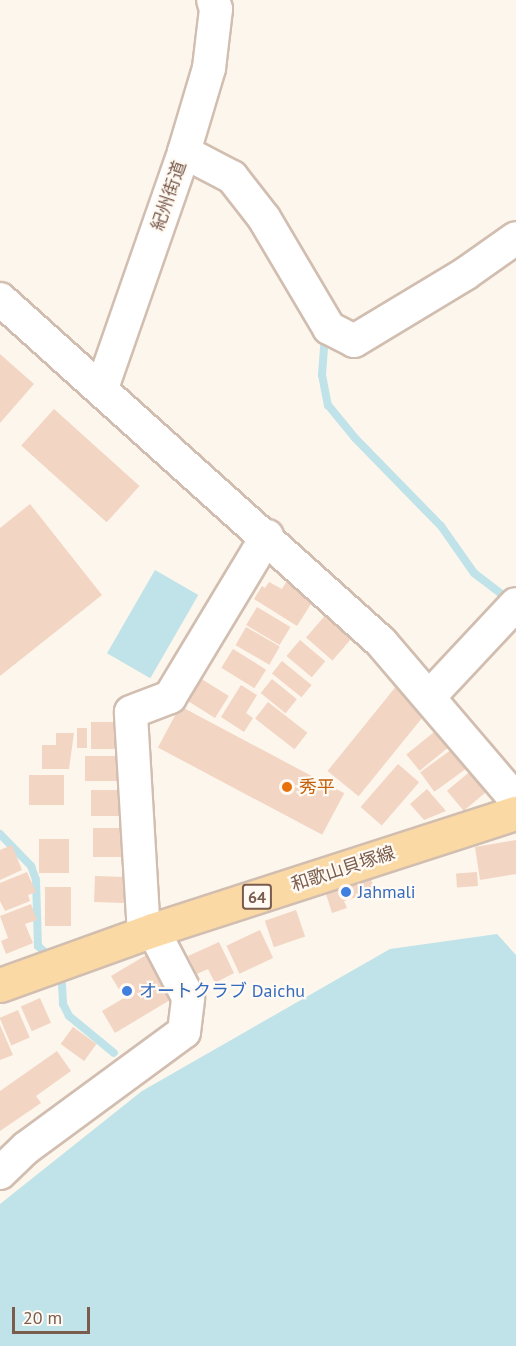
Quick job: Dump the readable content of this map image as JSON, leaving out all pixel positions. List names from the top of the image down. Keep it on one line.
{"streets":{"main road":["和歌山貝塚線","64"],"street":["紀州街道"]},"places":["秀平","Jahmali","オートクラブ Daichu"],"scale_bar":"20 m"}
